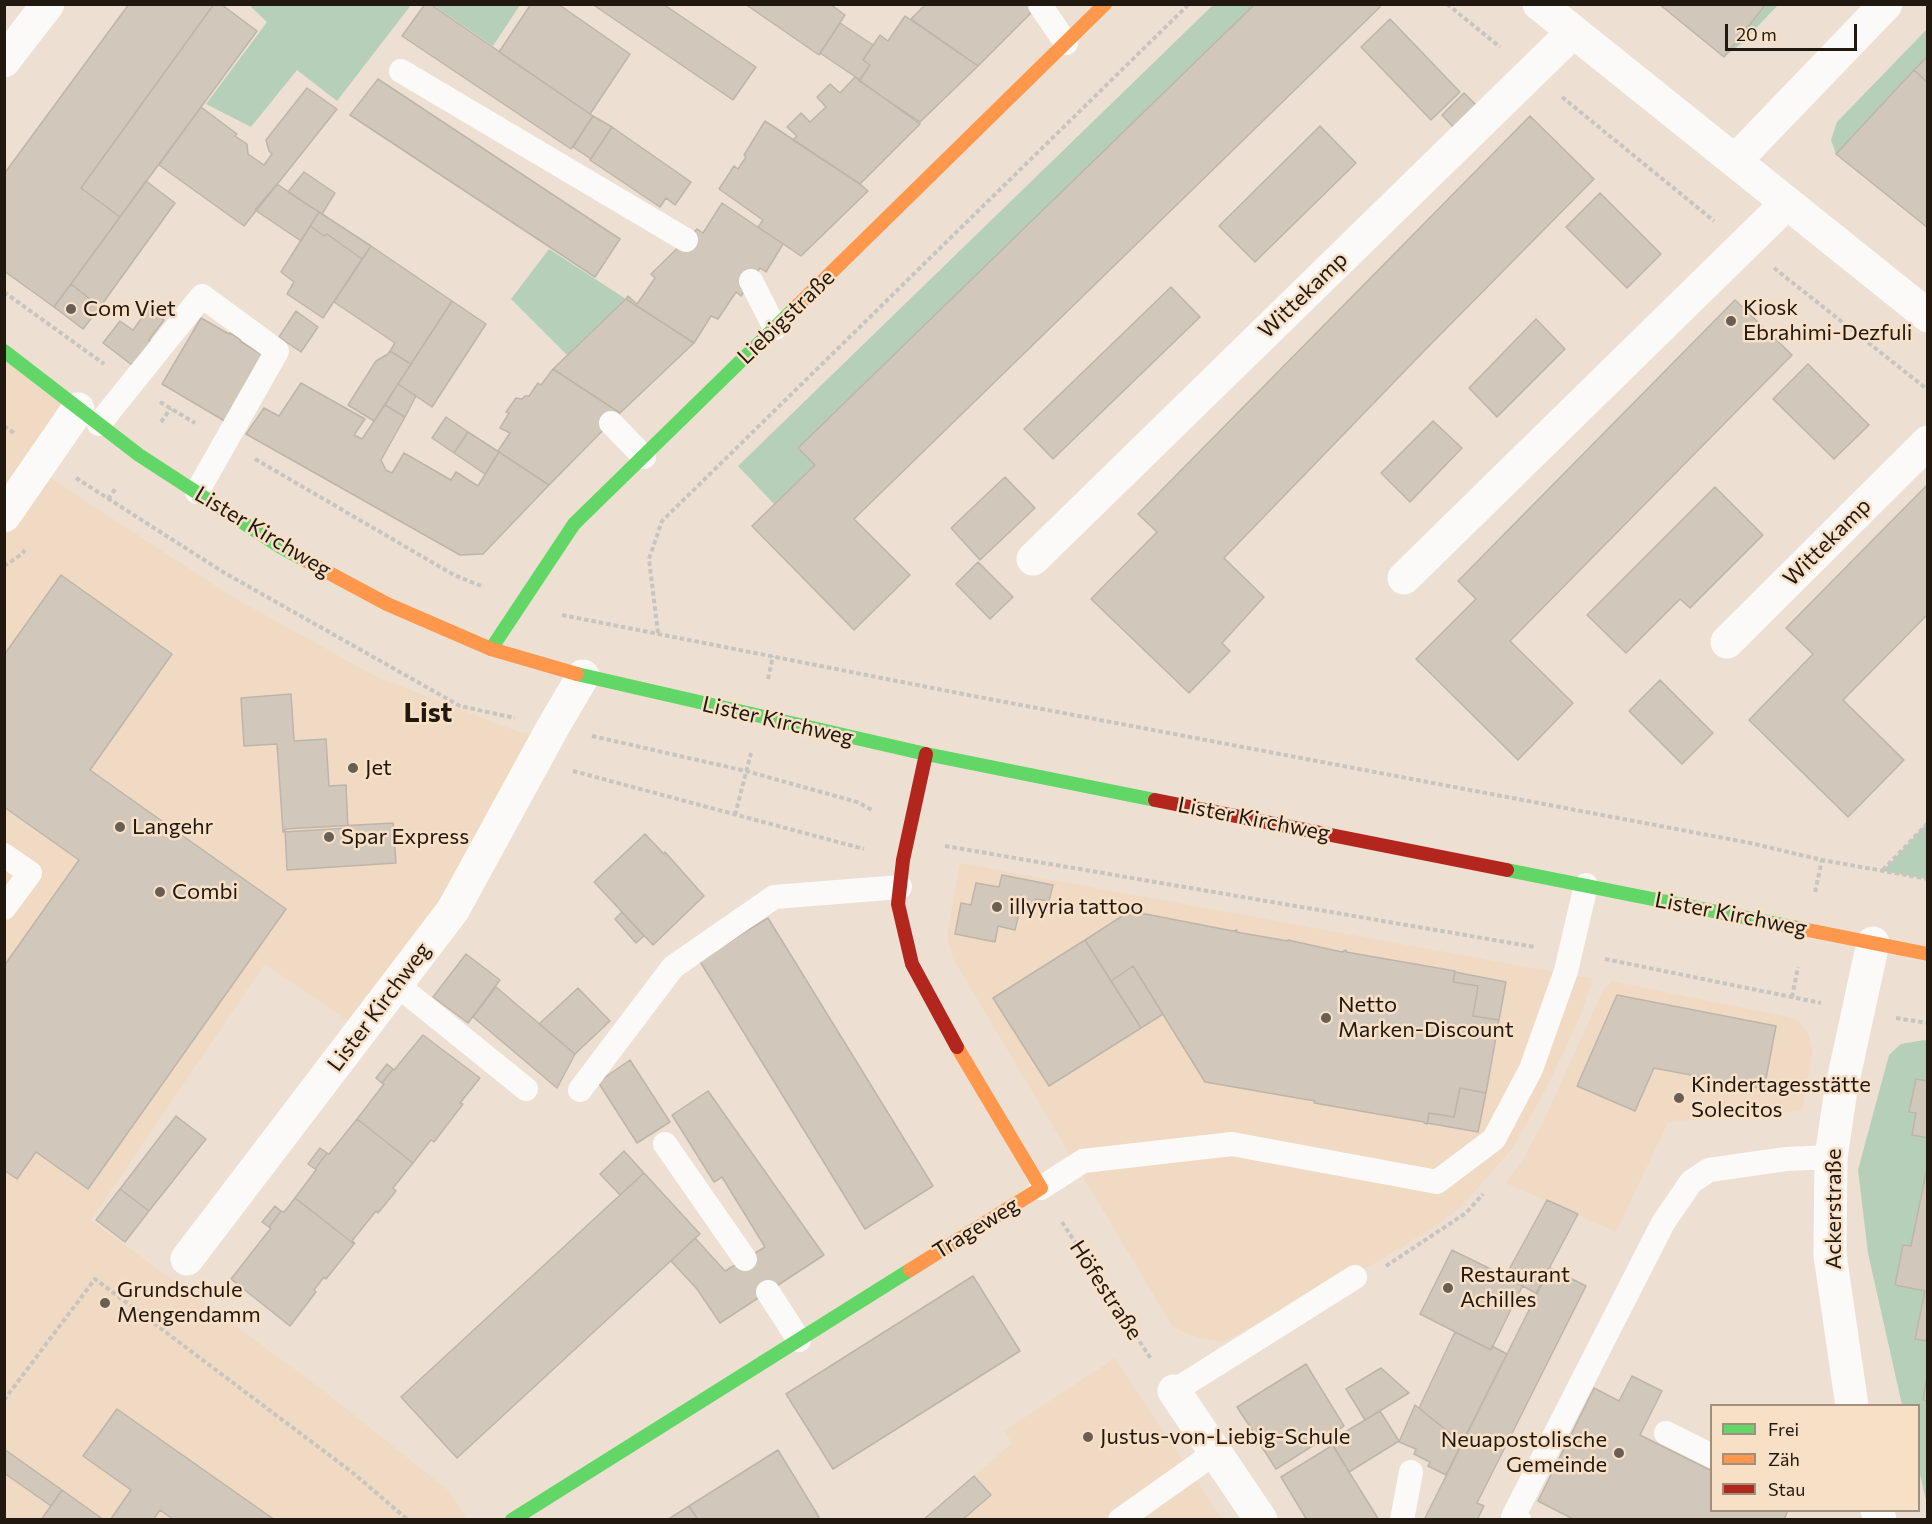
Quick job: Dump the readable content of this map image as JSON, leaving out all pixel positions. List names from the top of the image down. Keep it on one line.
{"streets":{"street":["Wittekamp","Liebigstraße","Lister Kirchweg","Ackerstraße","Trageweg"],"path":["Höfestraße"]},"crossings":[["Liebigstraße","Lister Kirchweg"],["Lister Kirchweg","Ackerstraße"],["Lister Kirchweg","Trageweg"],["Trageweg","Höfestraße"]],"districts":["List"],"places":["Com Viet","Kiosk Ebrahimi-Dezfuli","Jet","Langehr","Spar Express","Combi","illyyria tattoo","Netto Marken-Discount","Kindertagesstätte Solecitos","Restaurant Achilles","Grundschule Mengendamm","Justus-von-Liebig-Schule","Neuapostolische Gemeinde"],"legend":["Frei","Zäh","Stau"],"scale_bar":"20 m"}
